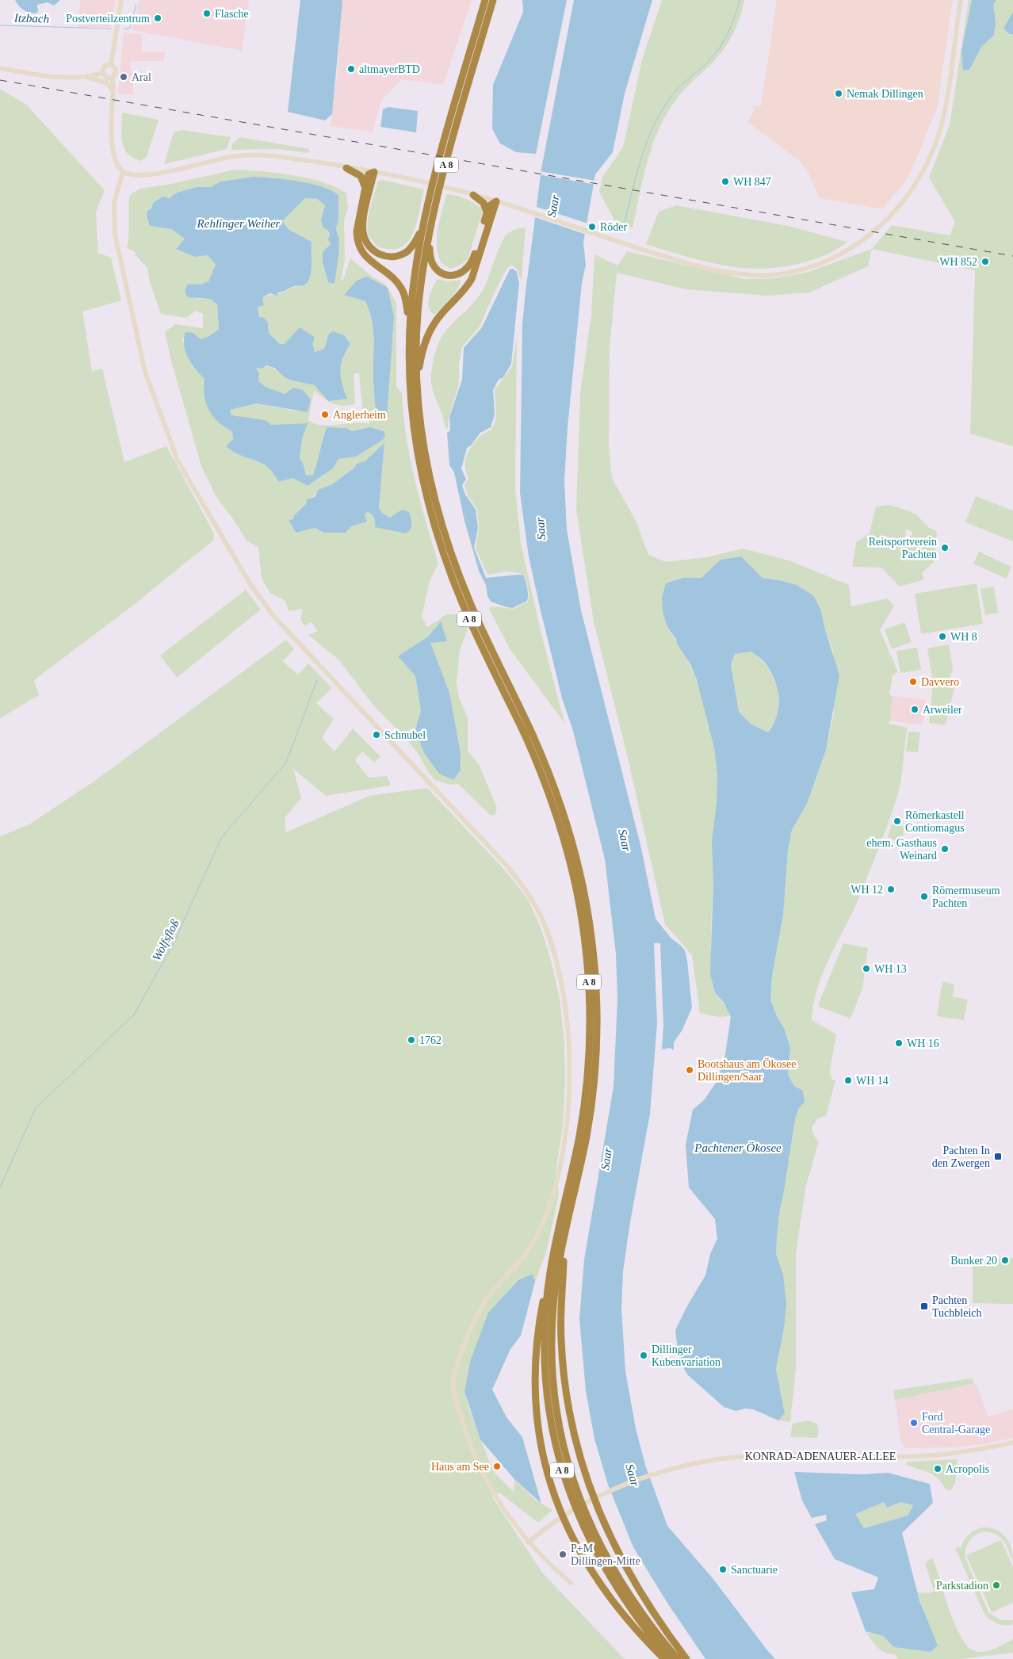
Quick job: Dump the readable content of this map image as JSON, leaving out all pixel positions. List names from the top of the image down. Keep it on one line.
{"streets":{"highway":["A 8"],"main road":["KONRAD-ADENAUER-ALLEE"]},"water":["Itzbach","Saar","Rehlinger Weiher","Wolfsfloß","Pachtener Ökosee"],"places":{"other":["Flasche","Postverteilzentrum","altmayerBTD","Aral","Nemak Dillingen","WH 847","Röder","WH 852","Anglerheim","Reitsportverein Pachten","WH 8","Davvero","Arweiler","Schnubel","Römerkastell Contiomagus","ehem. Gasthaus Weinard","WH 12","Römermuseum Pachten","WH 13","1762","WH 16","Bootshaus am Ökosee Dillingen/Saar","WH 14","Bunker 20","Dillinger Kubenvariation","Ford Central-Garage","Haus am See","Acropolis","P+M Dillingen-Mitte","Sanctuarie","Parkstadion"],"transit":["Pachten In den Zwergen","Pachten Tuchbleich"]}}
